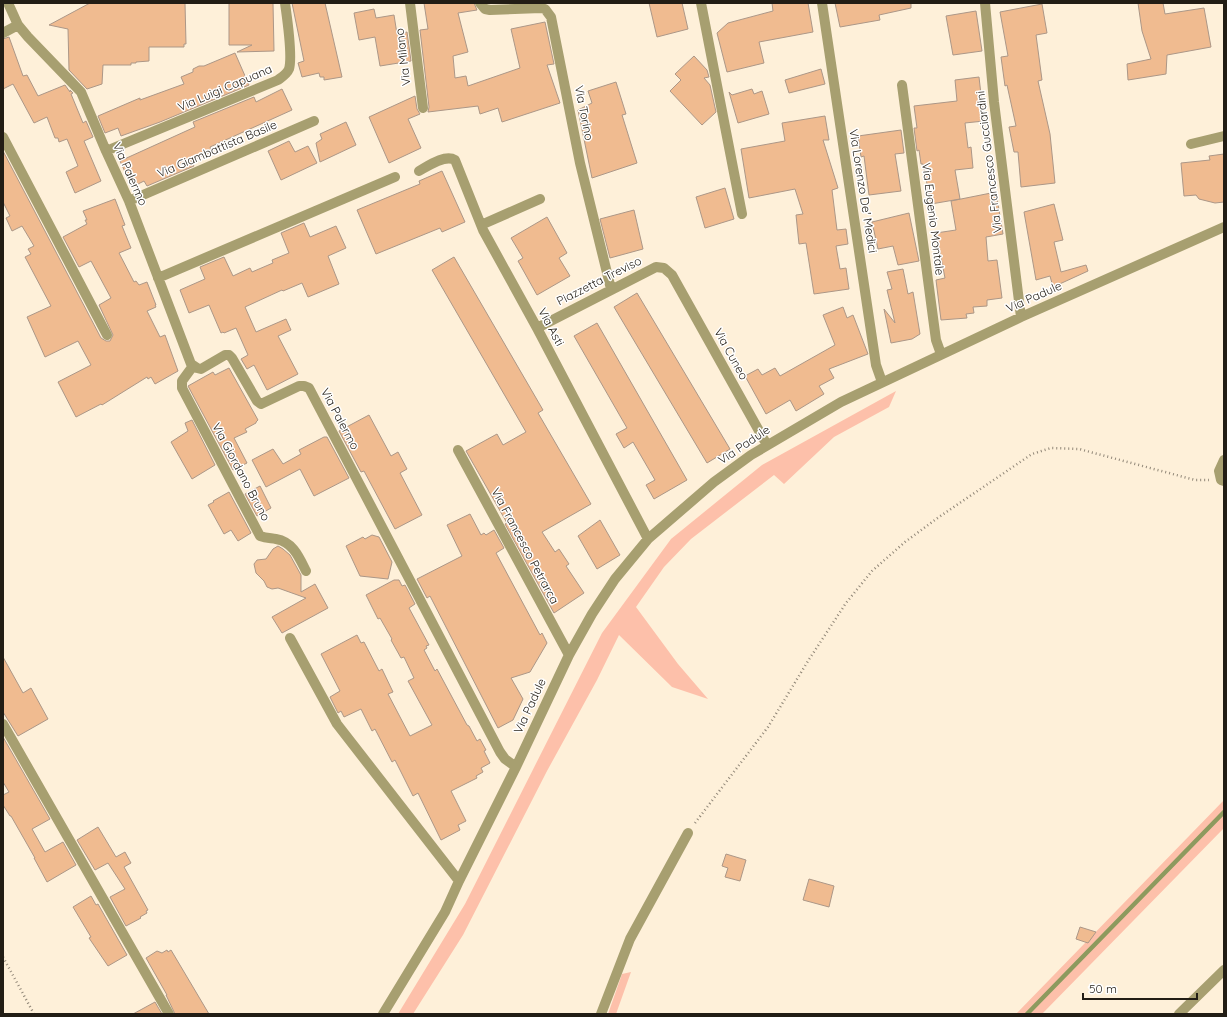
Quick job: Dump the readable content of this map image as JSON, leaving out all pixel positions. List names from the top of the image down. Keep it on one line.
{"streets":{"street":["Via Milano","Via Luigi Capuana","Via Torino","Via Giambattista Basile","Via Francesco Gucciardini","Via Palermo","Via Lorenzo De' Medici","Via Eugenio Montale","Piazzetta Treviso","Via Padule","Via Asti","Via Cuneo","Via Giordano Bruno","Via Francesco Petrarca"]},"crossings":[["Via Luigi Capuana","Via Palermo"],["Via Torino","Piazzetta Treviso"],["Via Giambattista Basile","Via Palermo"],["Via Francesco Gucciardini","Via Padule"],["Via Palermo","Via Padule"],["Via Palermo","Via Giordano Bruno"],["Via Lorenzo De' Medici","Via Padule"],["Via Eugenio Montale","Via Padule"],["Piazzetta Treviso","Via Asti"],["Piazzetta Treviso","Via Cuneo"],["Via Padule","Via Asti"],["Via Padule","Via Cuneo"],["Via Padule","Via Francesco Petrarca"]],"scale_bar":"50 m"}
